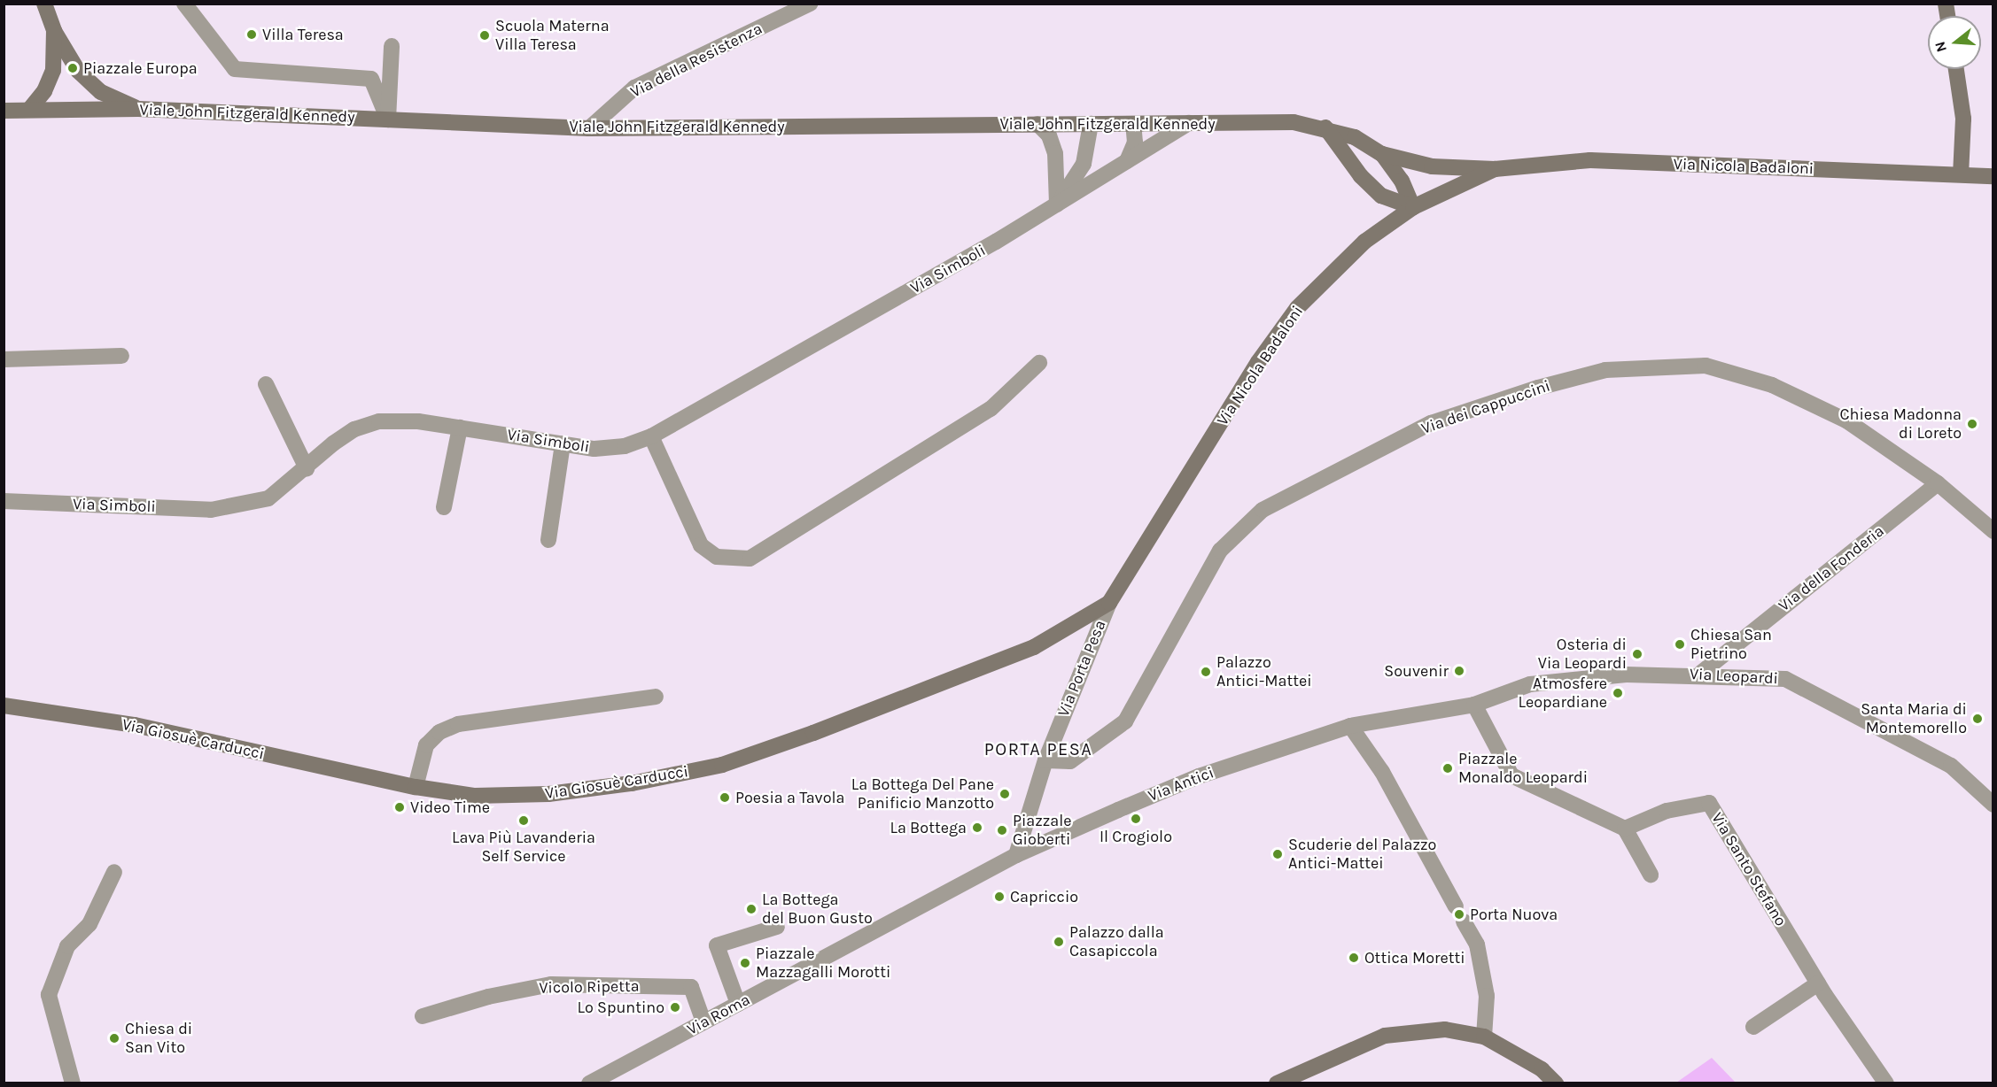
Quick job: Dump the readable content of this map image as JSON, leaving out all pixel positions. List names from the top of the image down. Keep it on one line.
{"streets":{"street":["Via della Resistenza","Viale John Fitzgerald Kennedy","Via Nicola Badaloni","Via Simboli","Via dei Cappuccini","Via della Fonderia","Via Porta Pesa","Via Leopardi","Via Giosuè Carducci","Via Antici","Via Santo Stefano","Vicolo Ripetta","Via Roma"]},"crossings":[["Via della Resistenza","Viale John Fitzgerald Kennedy"],["Viale John Fitzgerald Kennedy","Via Nicola Badaloni"],["Viale John Fitzgerald Kennedy","Via Simboli"],["Via Nicola Badaloni","Via Porta Pesa"],["Via Nicola Badaloni","Via Giosuè Carducci"],["Via dei Cappuccini","Via della Fonderia"],["Via dei Cappuccini","Via Porta Pesa"],["Via della Fonderia","Via Leopardi"],["Via Porta Pesa","Via Giosuè Carducci"],["Via Porta Pesa","Via Antici"],["Via Porta Pesa","Via Roma"],["Via Antici","Via Roma"],["Vicolo Ripetta","Via Roma"]],"districts":["PORTA PESA"],"places":["Villa Teresa","Scuola Materna Villa Teresa","Piazzale Europa","Chiesa Madonna di Loreto","Chiesa San Pietrino","Osteria di Via Leopardi","Souvenir","Palazzo Antici-Mattei","Atmosfere Leopardiane","Santa Maria di Montemorello","Piazzale Monaldo Leopardi","La Bottega Del Pane Panificio Manzotto","Poesia a Tavola","Video Time","Il Crogiolo","Lava Più Lavanderia Self Service","La Bottega","Piazzale Gioberti","Scuderie del Palazzo Antici-Mattei","Capriccio","La Bottega del Buon Gusto","Porta Nuova","Palazzo dalla Casapiccola","Ottica Moretti","Piazzale Mazzagalli Morotti","Lo Spuntino","Chiesa di San Vito"],"north":"left"}
